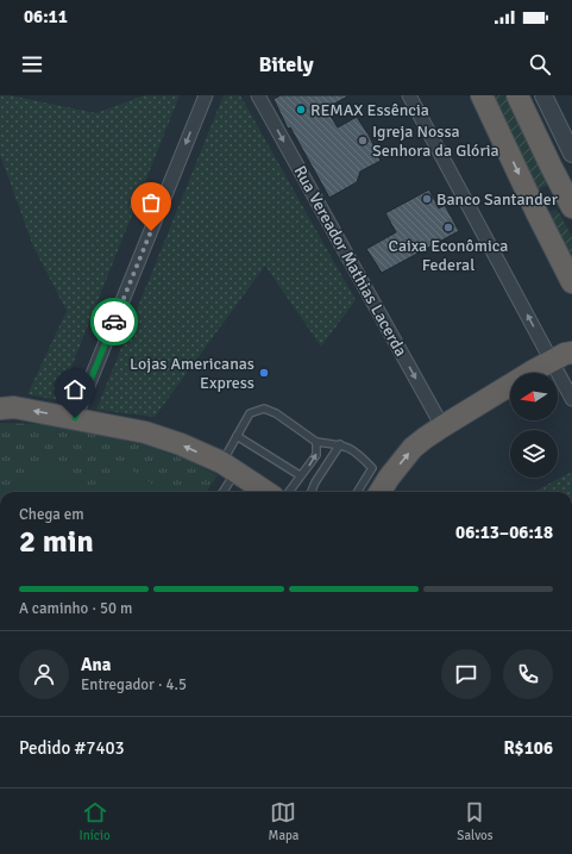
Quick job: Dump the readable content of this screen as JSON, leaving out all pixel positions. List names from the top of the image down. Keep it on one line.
{"streets":{"street":["Rua Vereador Mathias Lacerda"]},"one_way":["Rua Vereador Mathias Lacerda"],"places":["REMAX Essência","Igreja Nossa Senhora da Glória","Banco Santander","Caixa Econômica Federal","Lojas Americanas Express"],"north":"left","page":{"status":"06:11","header":"Bitely","heading":["2 min","Chega em","06:13–06:18"],"panel":["Ana","Entregador · 4.5","Pedido #7403","R$106"],"bar":"A caminho · 50 m","tabs":["Início","Mapa","Salvos"]}}
